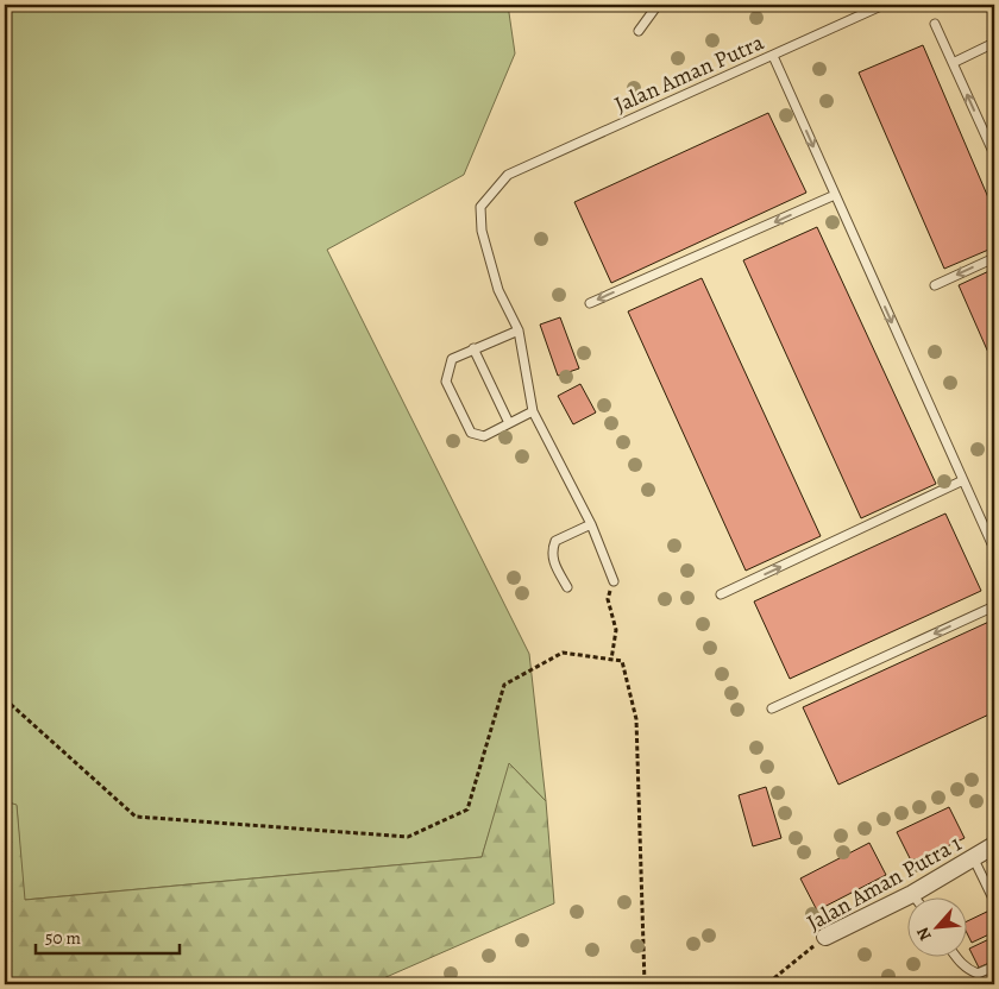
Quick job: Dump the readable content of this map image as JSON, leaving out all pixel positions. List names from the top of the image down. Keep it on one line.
{"streets":{"street":["Jalan Aman Putra 1"],"lane":["Jalan Aman Putra"]},"scale_bar":"50 m","north":"bottom left"}
